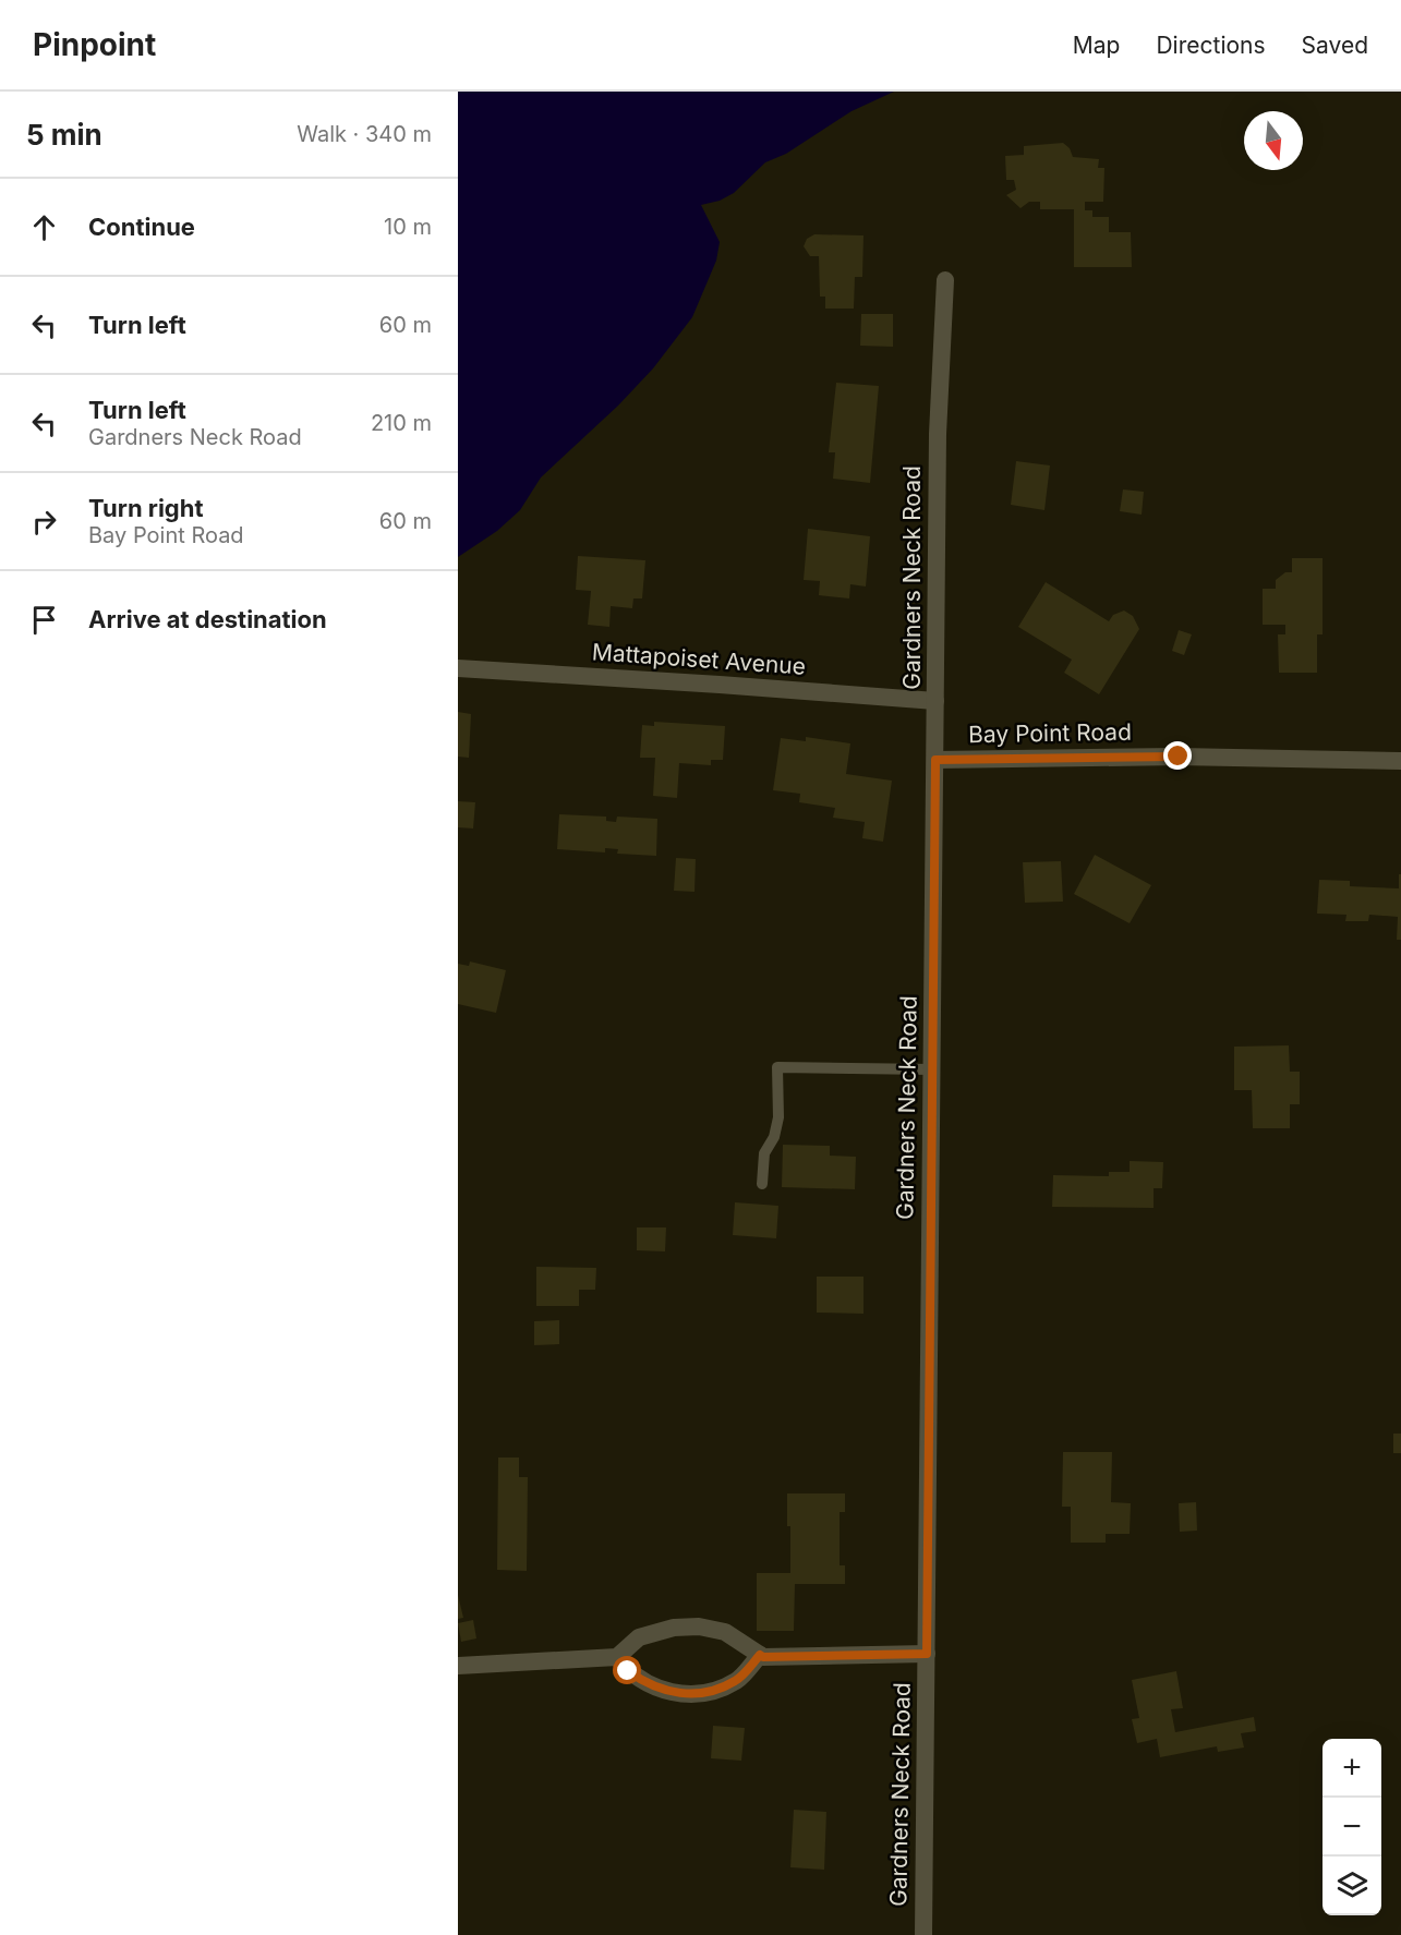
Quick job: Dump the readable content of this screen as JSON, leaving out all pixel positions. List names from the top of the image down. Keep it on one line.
{"streets":{"street":["Gardners Neck Road","Mattapoiset Avenue","Bay Point Road"]},"crossings":[["Gardners Neck Road","Mattapoiset Avenue"],["Gardners Neck Road","Bay Point Road"]],"north":"bottom","page":{"header":"Pinpoint","nav":["Map","Directions","Saved"],"heading":["5 min","Walk · 340 m"],"list":[["Continue","10 m"],["Turn left","60 m"],["Turn left","Gardners Neck Road","210 m"],["Turn right","Bay Point Road","60 m"],"Arrive at destination"],"map_buttons":["+","−"]}}
